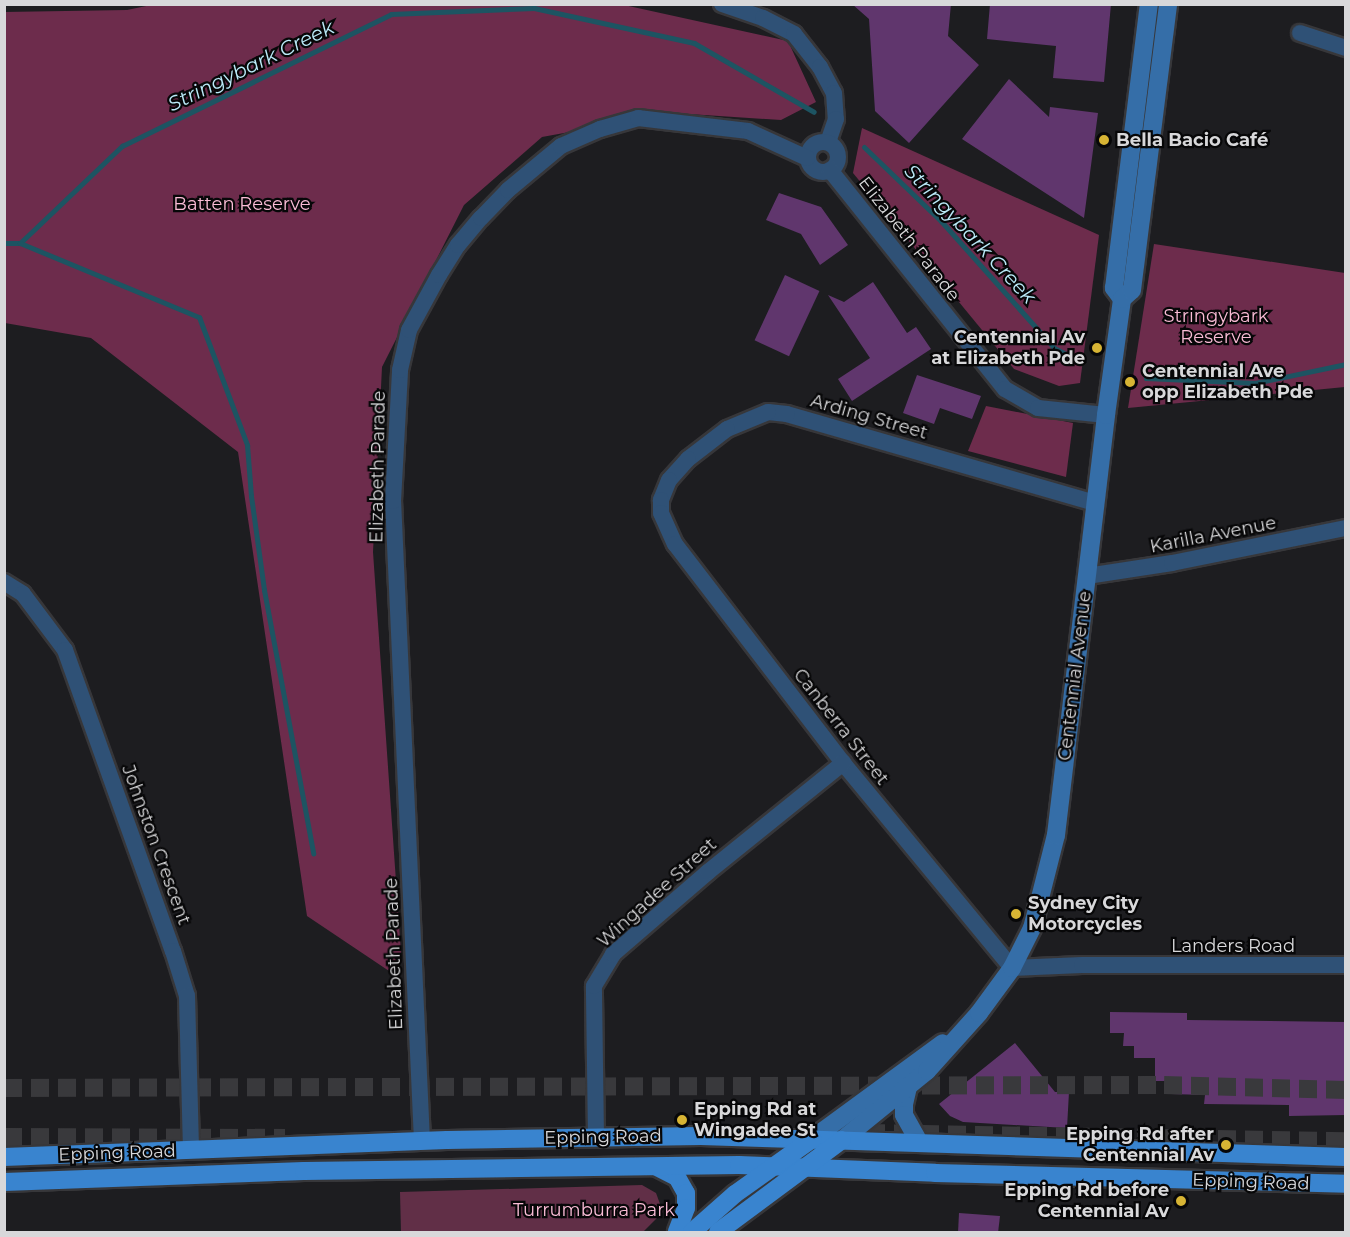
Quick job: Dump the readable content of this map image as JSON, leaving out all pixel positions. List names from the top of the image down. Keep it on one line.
{"streets":{"main road":["Centennial Avenue","Epping Road"],"street":["Elizabeth Parade","Arding Street","Karilla Avenue","Canberra Street","Johnston Crescent","Wingadee Street","Landers Road"]},"crossings":[["Elizabeth Parade","Centennial Avenue"],["Elizabeth Parade","Epping Road"],["Arding Street","Centennial Avenue"],["Arding Street","Canberra Street"],["Karilla Avenue","Centennial Avenue"],["Centennial Avenue","Canberra Street"],["Centennial Avenue","Landers Road"],["Centennial Avenue","Epping Road"],["Canberra Street","Wingadee Street"],["Canberra Street","Landers Road"],["Johnston Crescent","Epping Road"],["Wingadee Street","Epping Road"]],"water":["Stringybark Creek"],"parks":["Batten Reserve","Stringybark Reserve","Turrumburra Park"],"places":["Bella Bacio Café","Centennial Av at Elizabeth Pde","Centennial Ave opp Elizabeth Pde","Sydney City Motorcycles","Epping Rd at Wingadee St","Epping Rd after Centennial Av","Epping Rd before Centennial Av"]}
